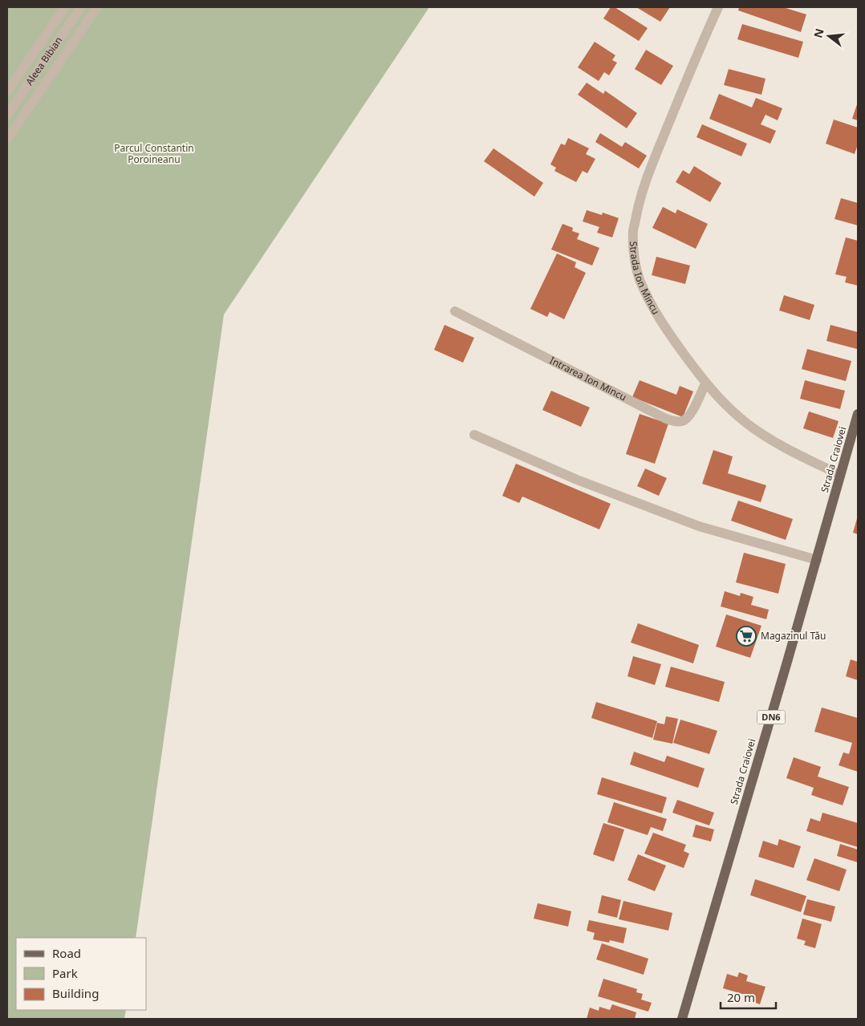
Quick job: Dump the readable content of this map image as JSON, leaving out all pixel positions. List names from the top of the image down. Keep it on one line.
{"streets":{"main road":["Strada Craiovei","DN6"],"street":["Aleea Bibian","Strada Ion Mincu","Intrarea Ion Mincu"]},"crossings":[["Strada Ion Mincu","Intrarea Ion Mincu"],["Strada Ion Mincu","Strada Craiovei"]],"parks":["Parcul Constantin Poroineanu"],"places":{"supermarket":["Magazinul Tău"]},"legend":["Road","Park","Building"],"scale_bar":"20 m","north":"left"}
